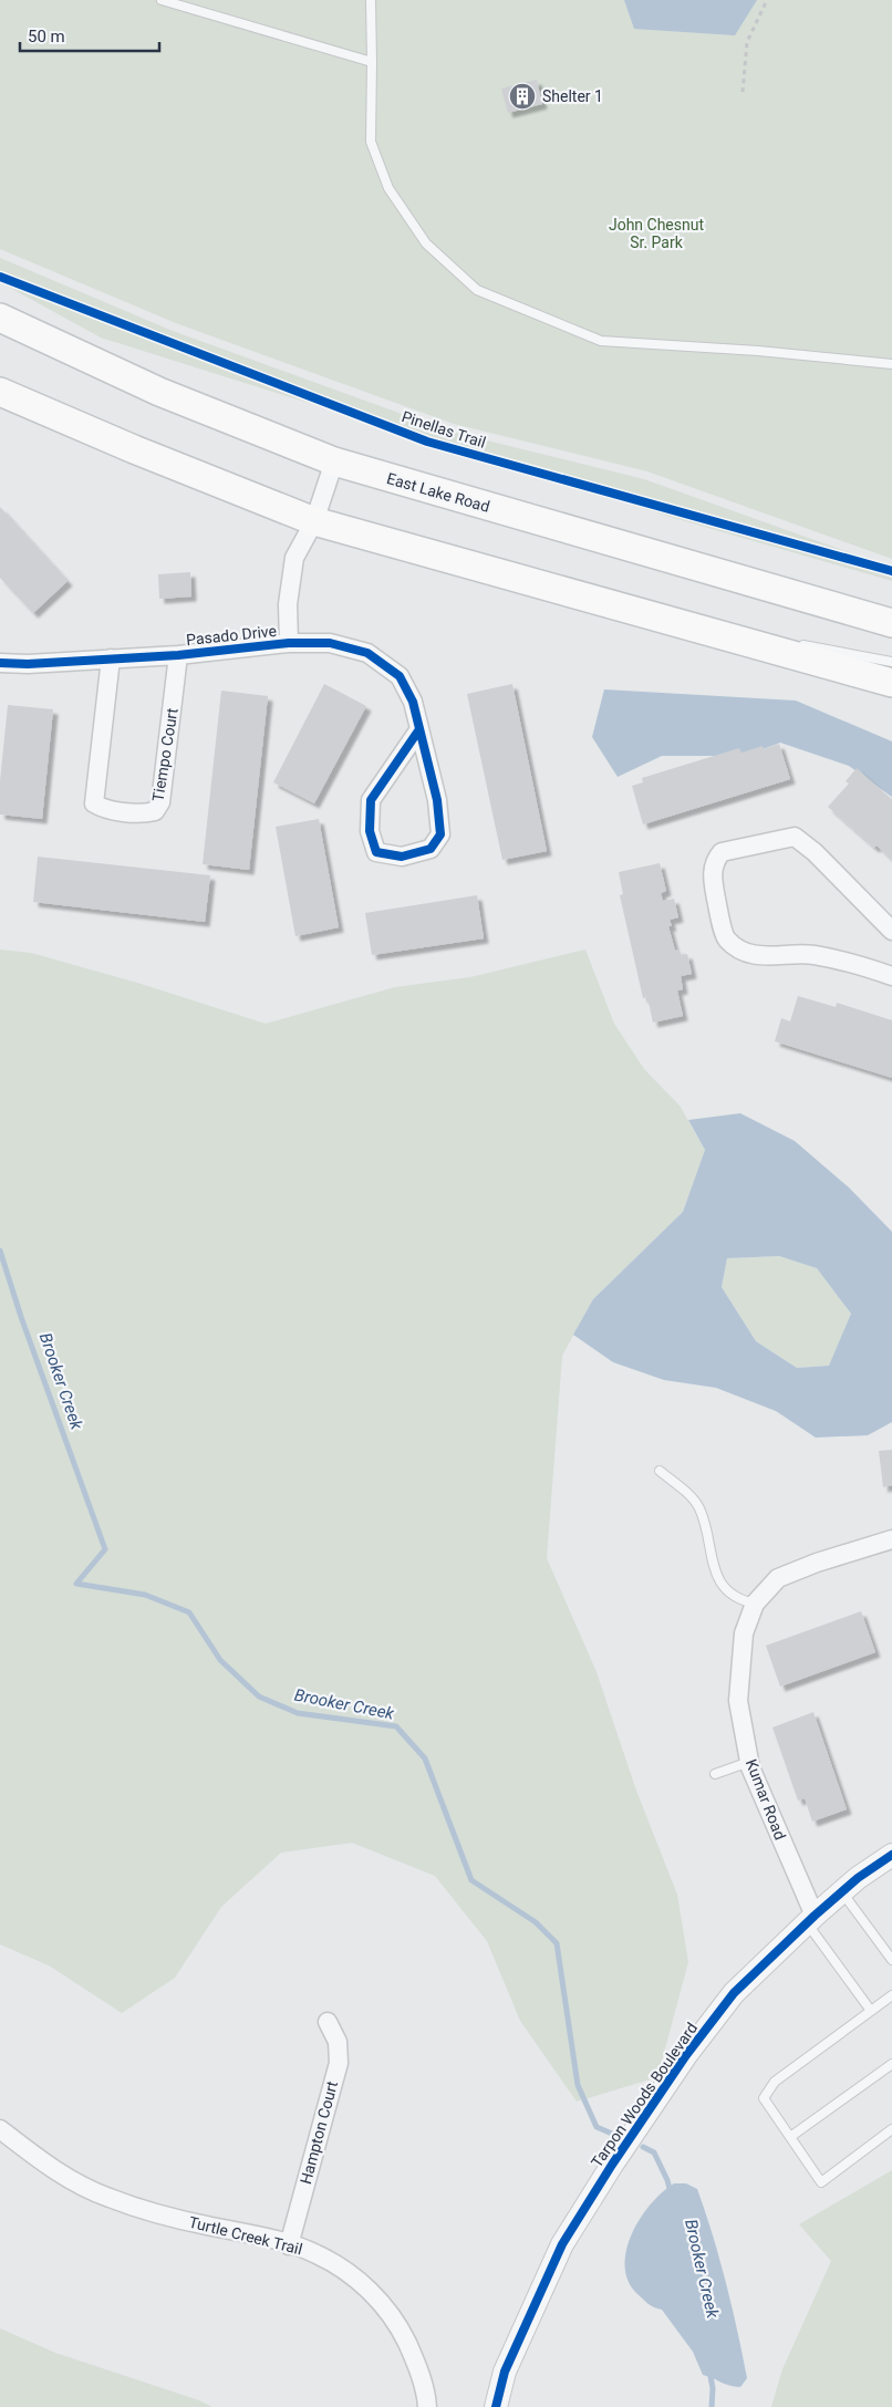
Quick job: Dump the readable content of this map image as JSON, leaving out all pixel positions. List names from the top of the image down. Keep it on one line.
{"streets":{"main road":["East Lake Road"],"street":["Pasado Drive","Tiempo Court","Kumar Road","Tarpon Woods Boulevard","Hampton Court","Turtle Creek Trail"],"cycle path":["Pinellas Trail"]},"crossings":[["Pasado Drive","Tiempo Court"],["Kumar Road","Tarpon Woods Boulevard"],["Hampton Court","Turtle Creek Trail"]],"water":["Brooker Creek"],"parks":["John Chesnut Sr. Park"],"places":{"building":["Shelter 1"]},"scale_bar":"50 m"}
